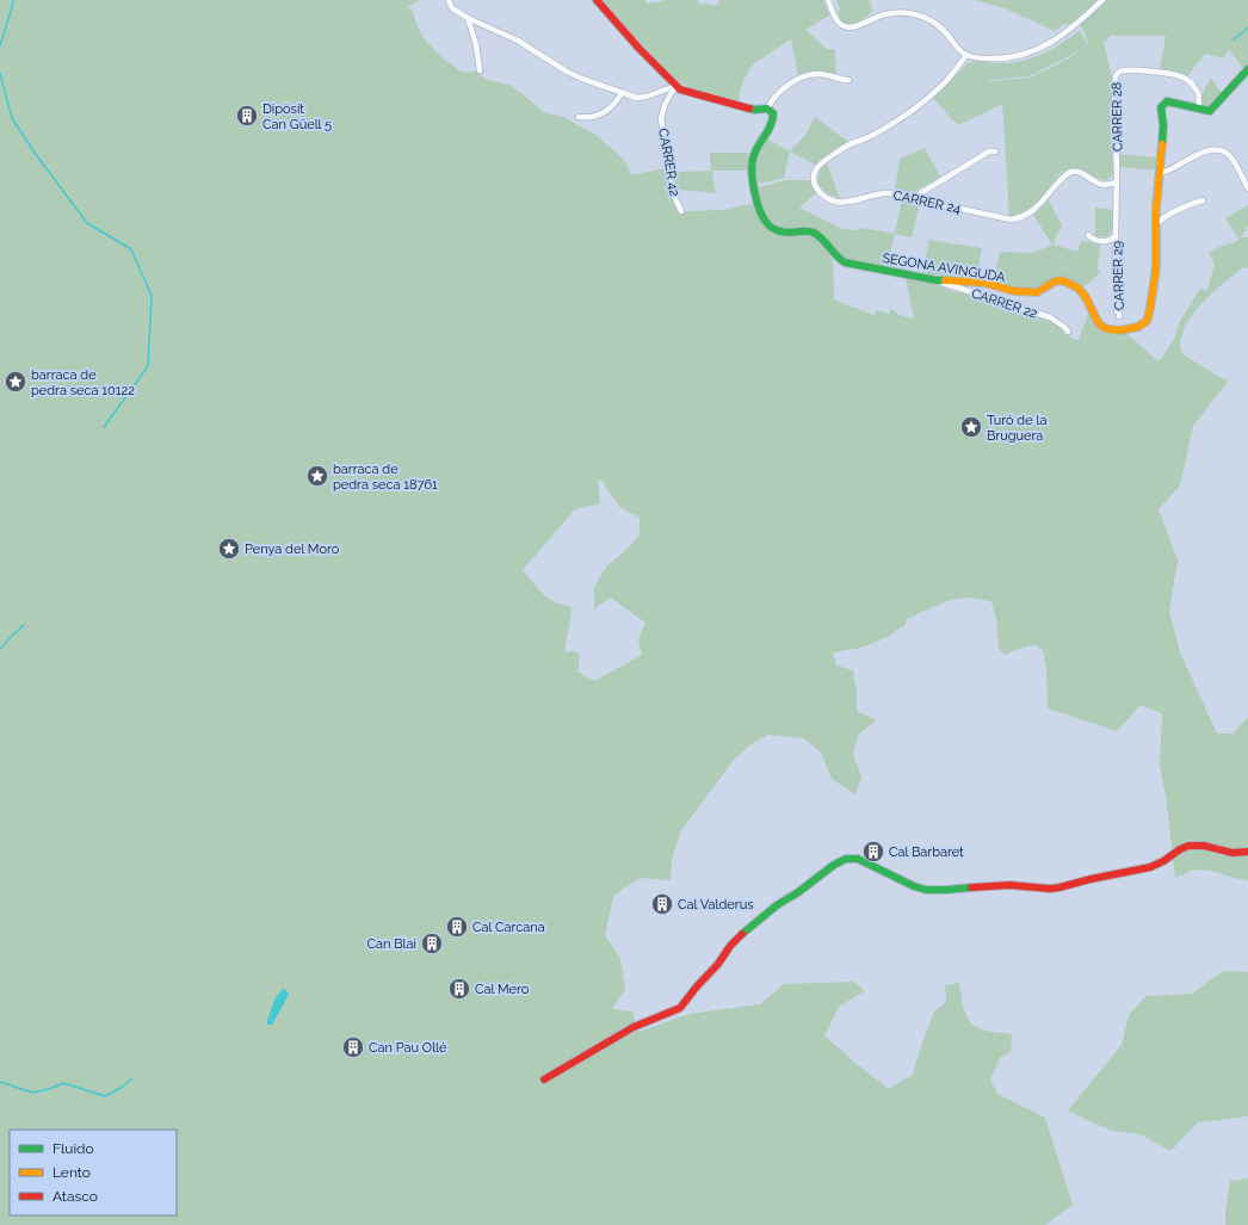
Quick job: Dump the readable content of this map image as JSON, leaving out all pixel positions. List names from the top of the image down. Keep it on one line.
{"streets":{"street":["CARRER 28","CARRER 42","CARRER 24","SEGONA AVINGUDA","CARRER 29","CARRER 22"]},"crossings":[["CARRER 28","CARRER 24"],["CARRER 28","SEGONA AVINGUDA"],["CARRER 28","CARRER 29"],["SEGONA AVINGUDA","CARRER 22"]],"places":{"building":["Dipòsit Can Güell 5","Cal Barbaret","Cal Valderus","Cal Carcana","Can Blai","Cal Mero","Can Pau Ollé"],"place":["barraca de pedra seca 10122","Turó de la Bruguera","barraca de pedra seca 18761","Penya del Moro"]},"legend":["Fluido","Lento","Atasco"]}
